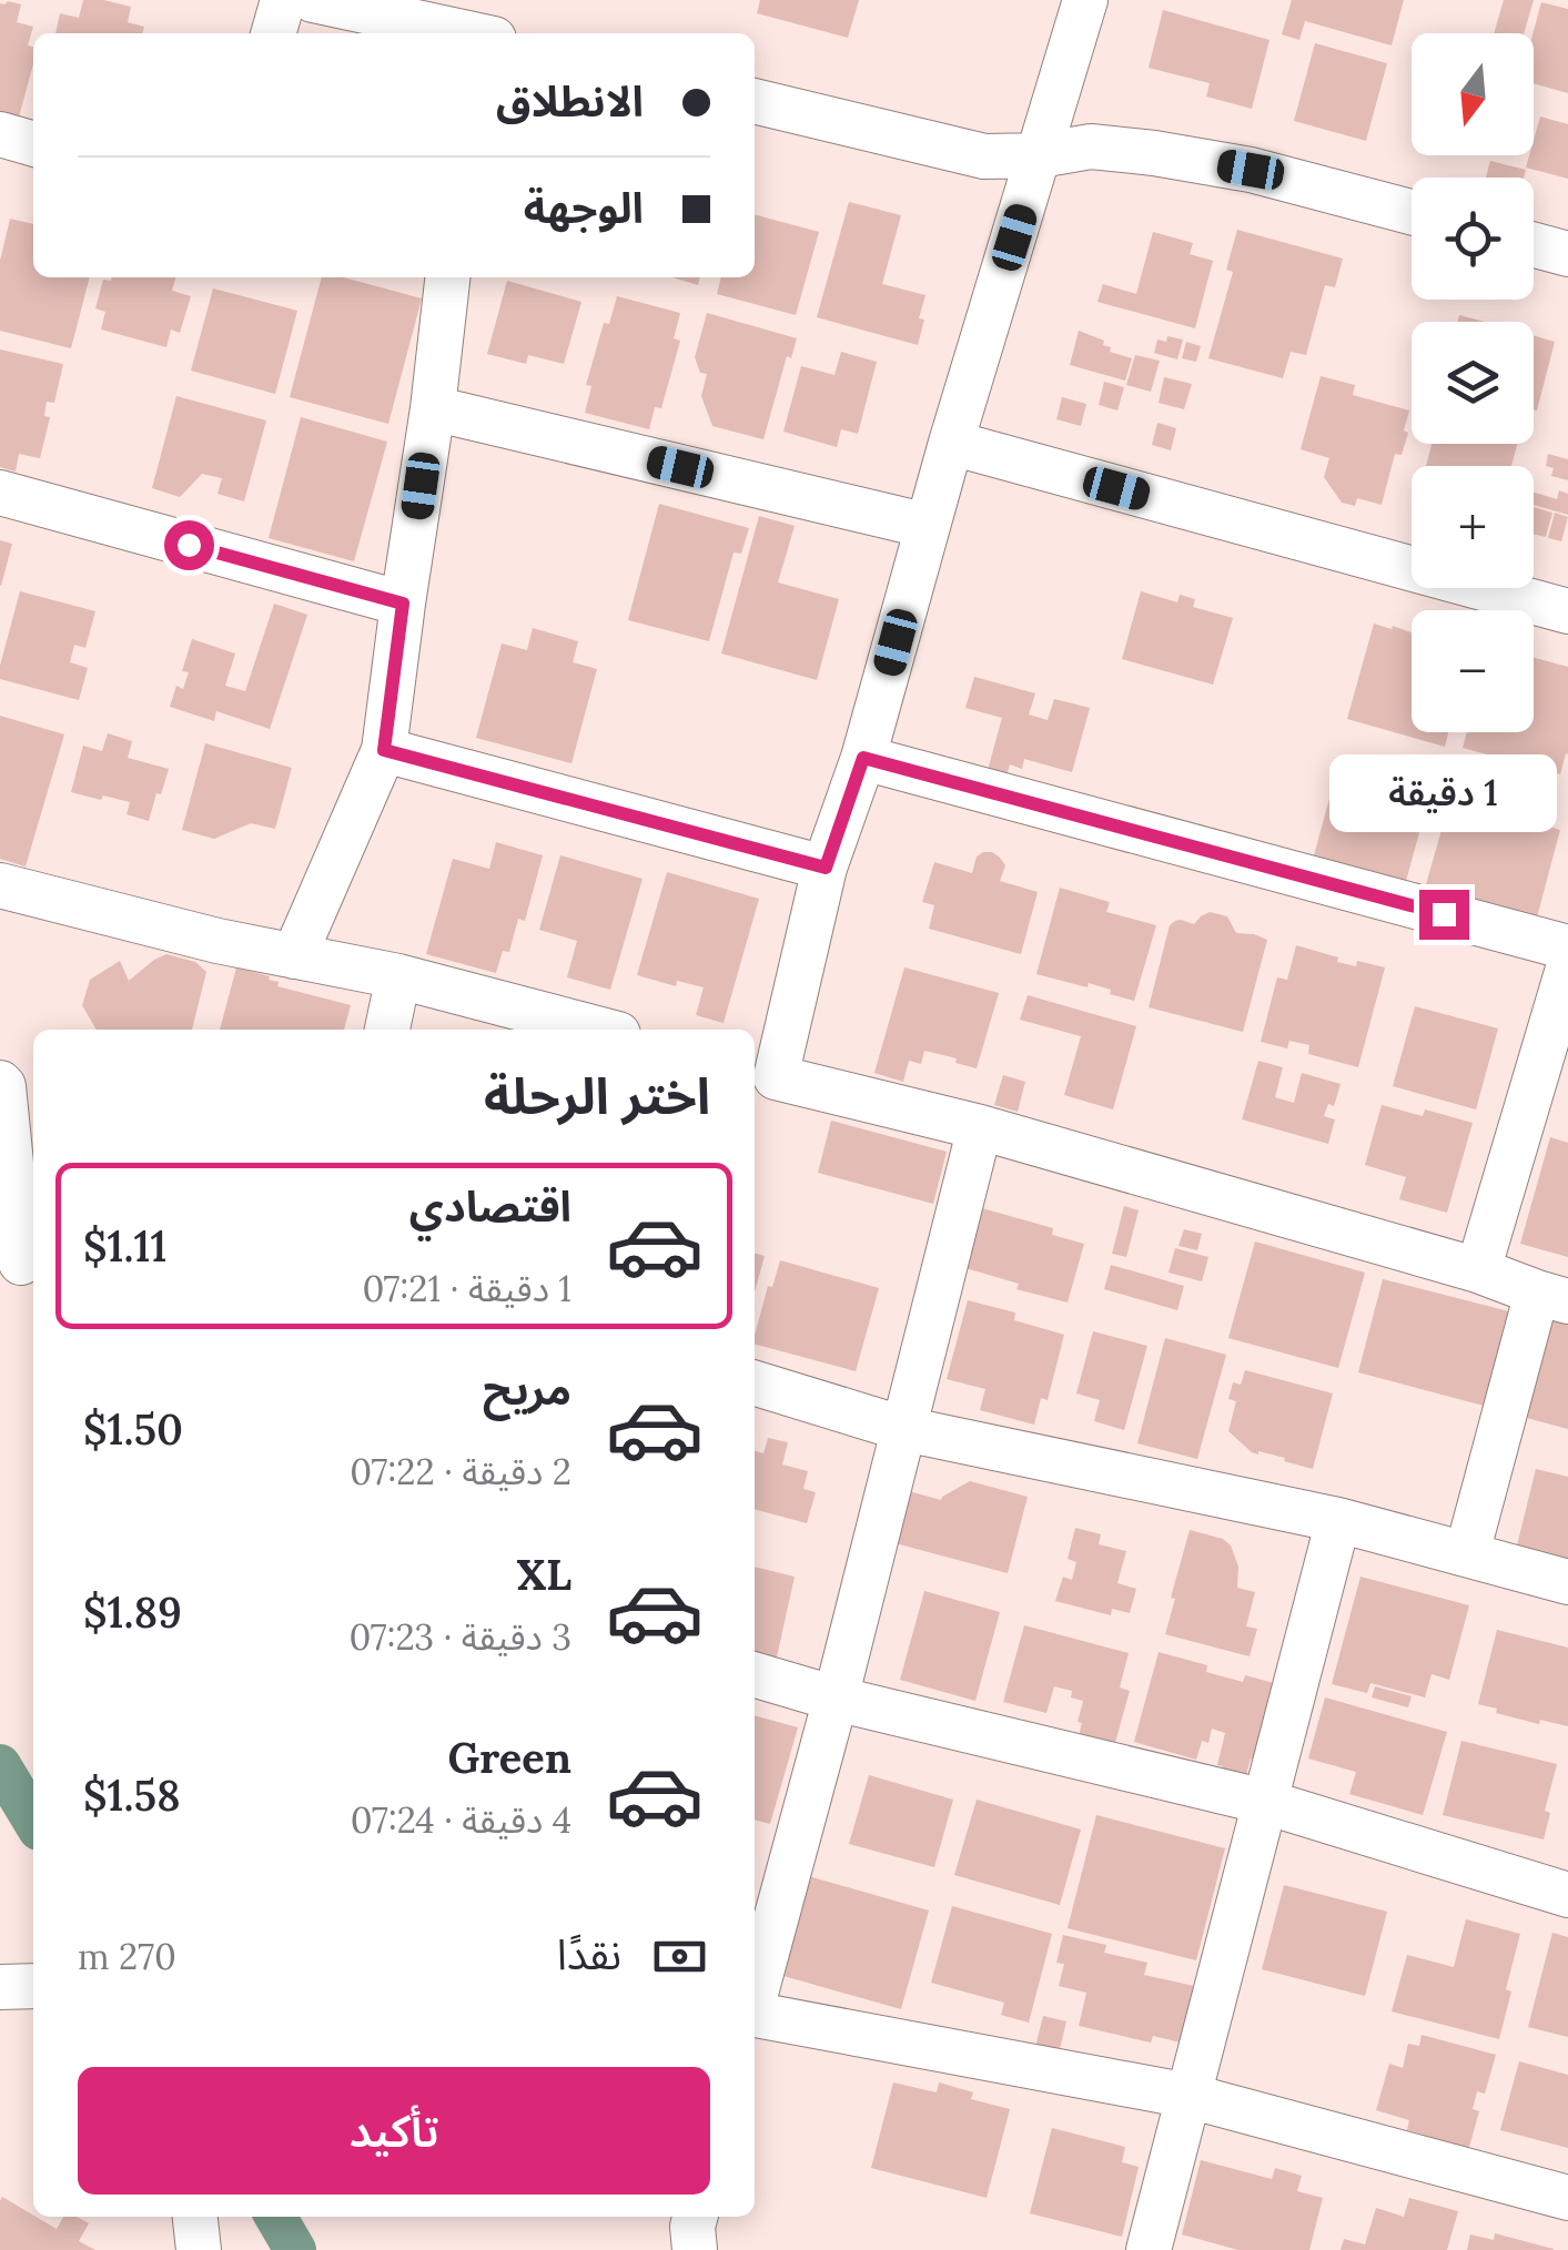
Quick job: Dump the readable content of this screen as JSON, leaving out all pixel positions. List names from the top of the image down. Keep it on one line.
{"north":"bottom","page":{"map_buttons":["+","−"],"banner":["الانطلاق","الوجهة"],"bubble":"1 دقيقة","heading":"اختر الرحلة","list":[{"name":"اقتصادي","note":"1 دقيقة · 07:21","value":"$1.11"},{"name":"مريح","note":"2 دقيقة · 07:22","value":"$1.50"},{"name":"XL","note":"3 دقيقة · 07:23","value":"$1.89"},{"name":"Green","note":"4 دقيقة · 07:24","value":"$1.58"}],"pay":["نقدًا","270 m"],"buttons":"تأكيد"}}
